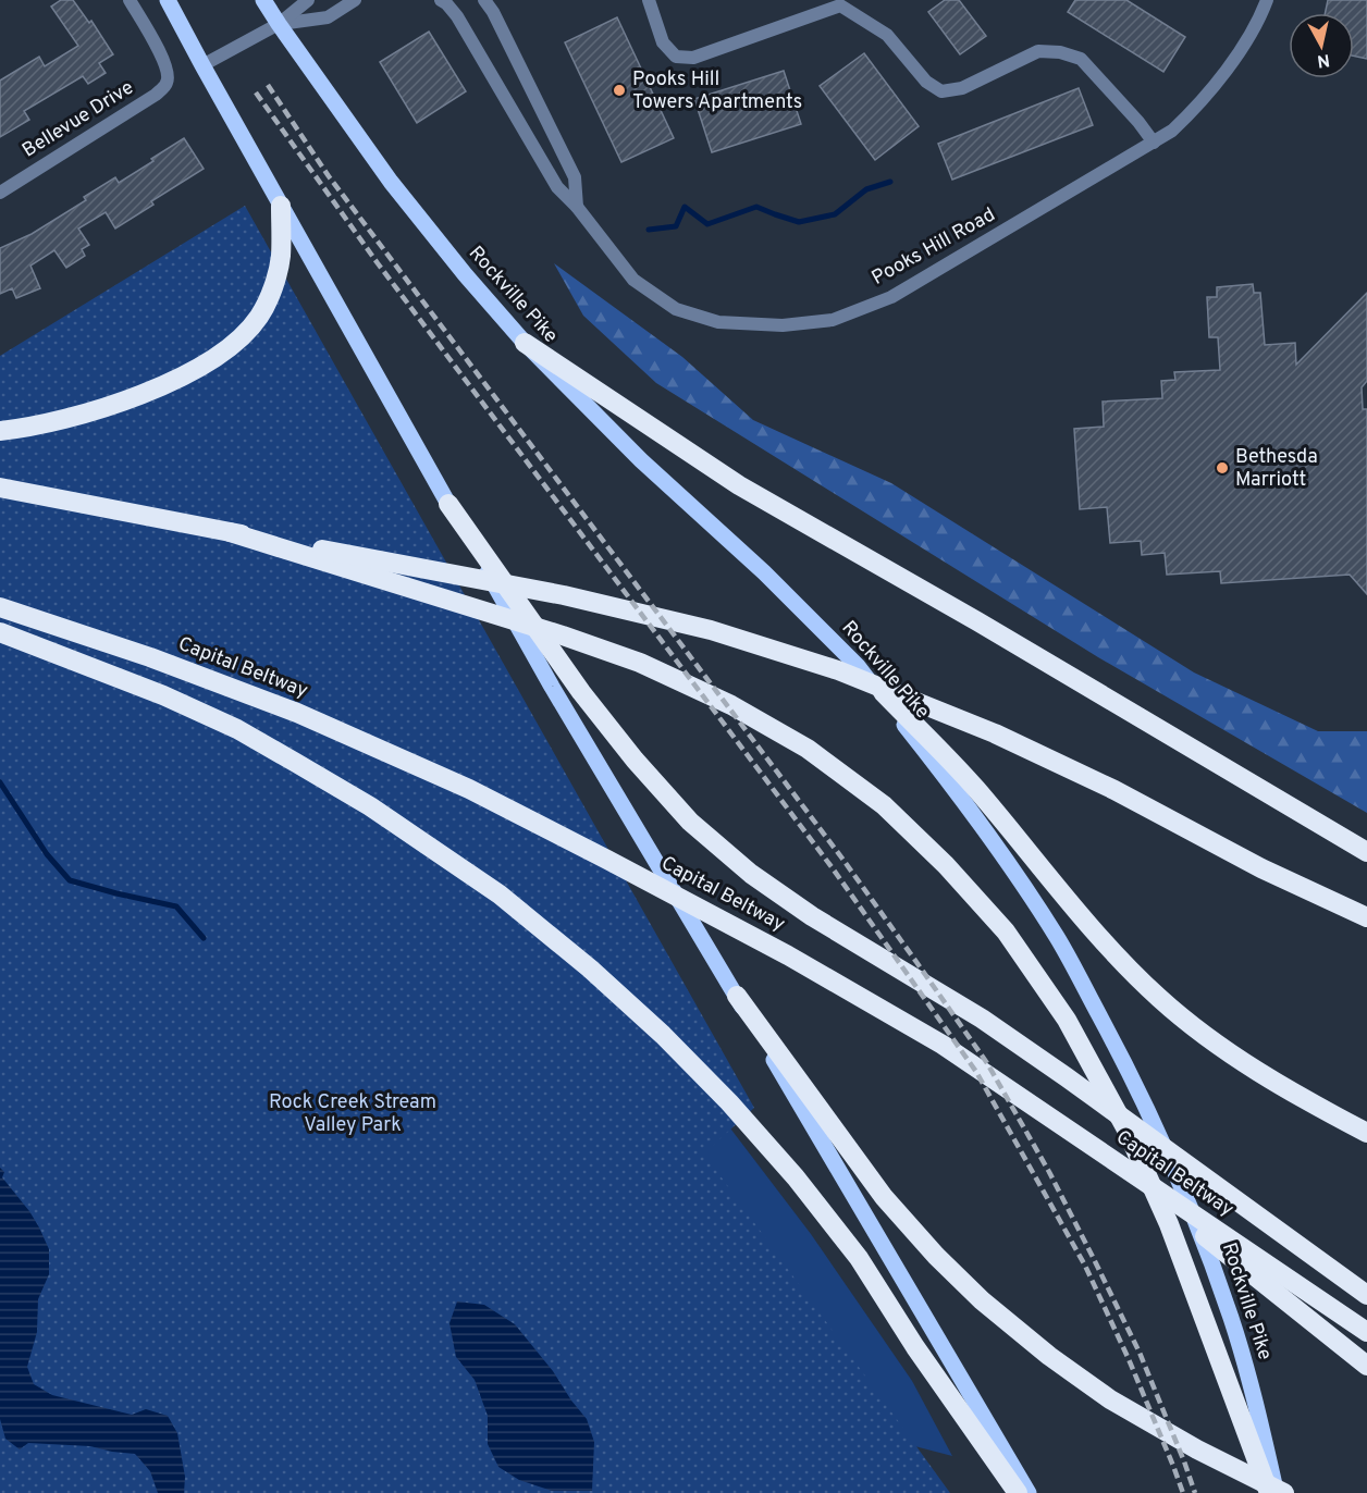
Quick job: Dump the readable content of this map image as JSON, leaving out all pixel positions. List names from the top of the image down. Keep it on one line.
{"streets":{"highway":["Capital Beltway"],"main road":["Rockville Pike"],"street":["Bellevue Drive","Pooks Hill Road"]},"parks":["Rock Creek Stream Valley Park"],"places":["Pooks Hill Towers Apartments","Bethesda Marriott"],"north":"bottom"}
